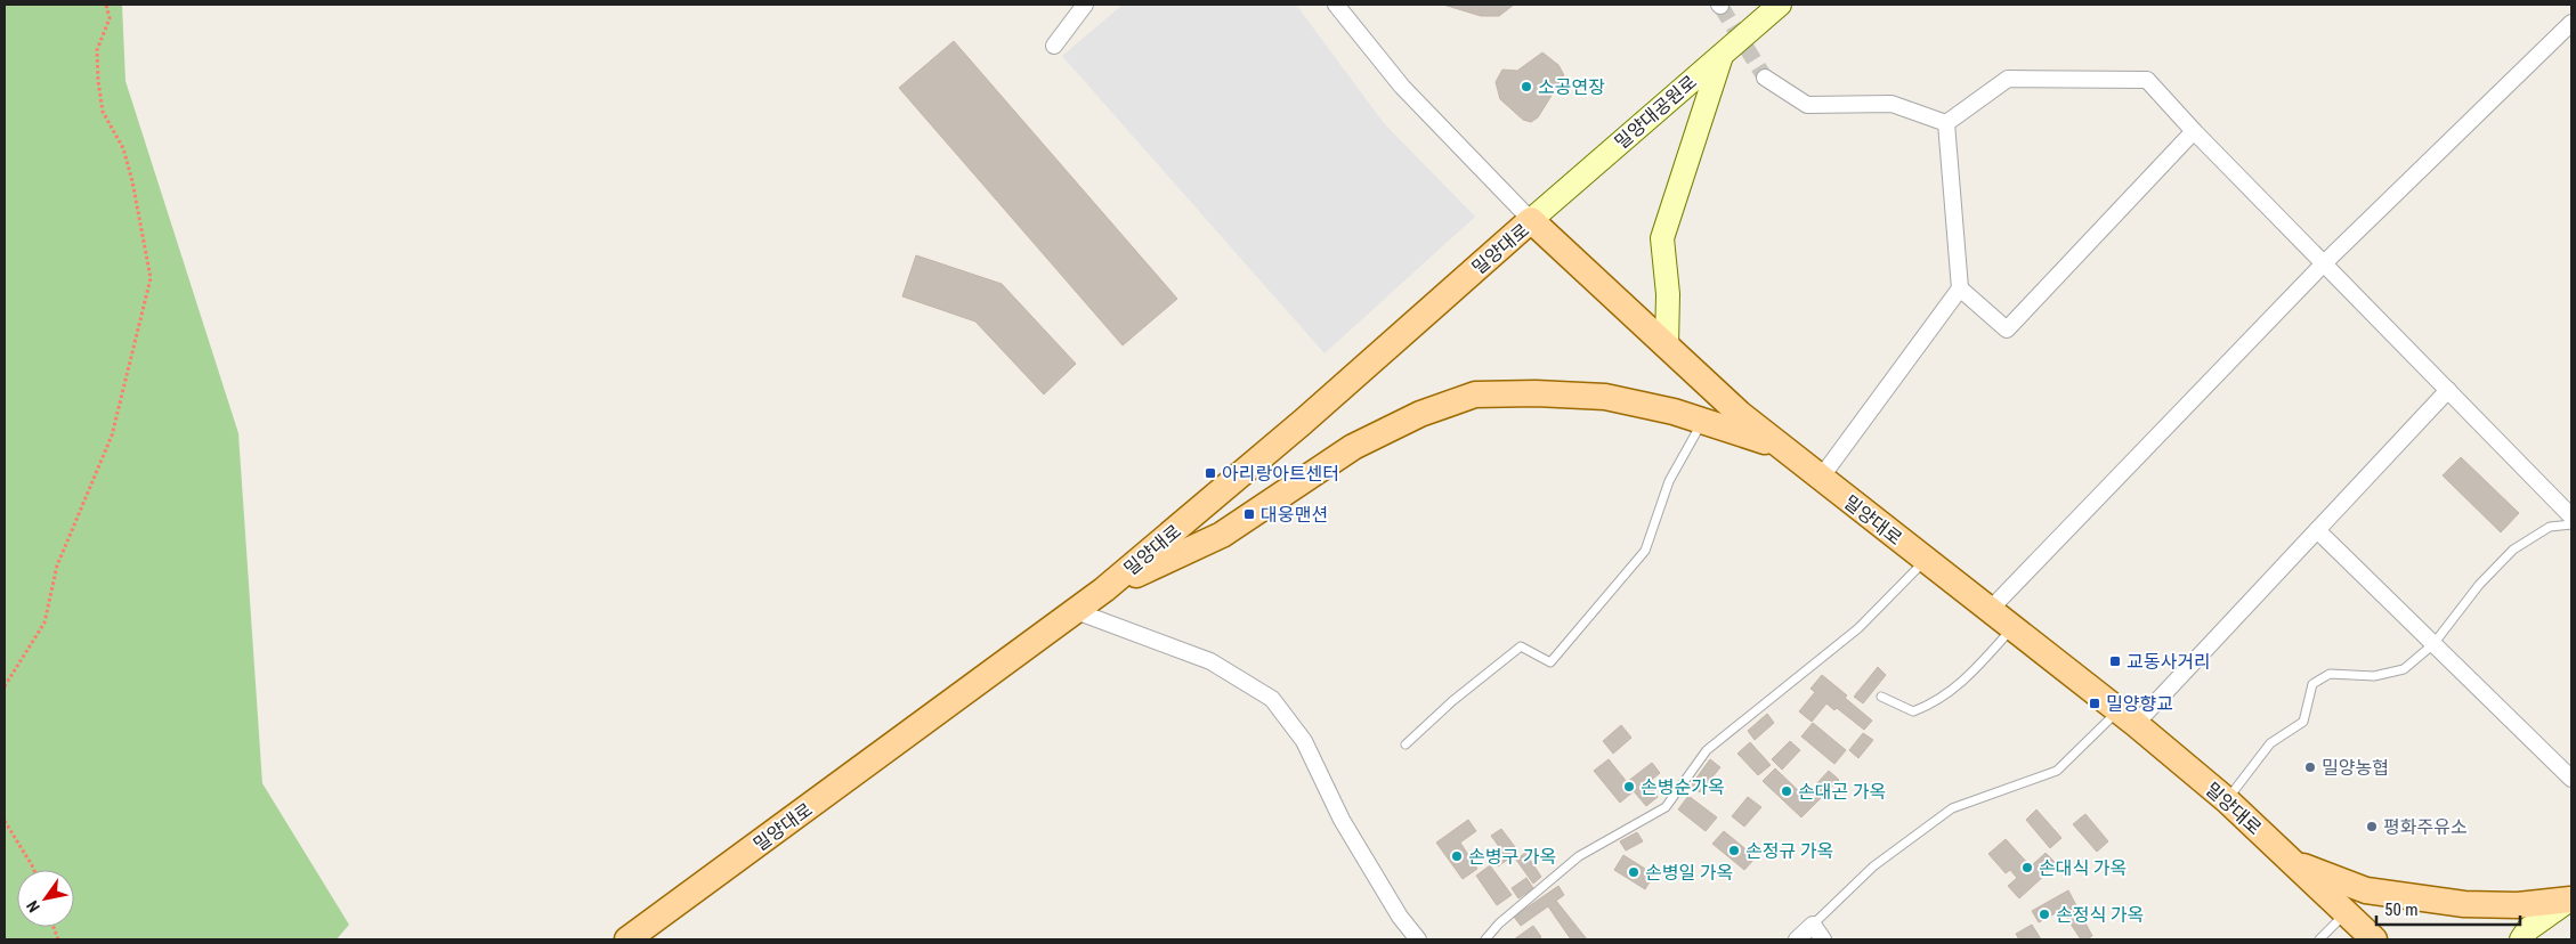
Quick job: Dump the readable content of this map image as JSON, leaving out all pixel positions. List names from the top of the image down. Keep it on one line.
{"streets":{"main road":["밀양대공원로","밀양대로"]},"crossings":[["밀양대공원로","밀양대로"]],"places":{"other":["소공연장","밀양농협","손병순가옥","손대곤 가옥","평화주유소","손정규 가옥","손병구 가옥","손대식 가옥","손병일 가옥","손정식 가옥"],"transit":["아리랑아트센터","대웅맨션","교동사거리","밀양향교"]},"scale_bar":"50 m","north":"bottom left"}
